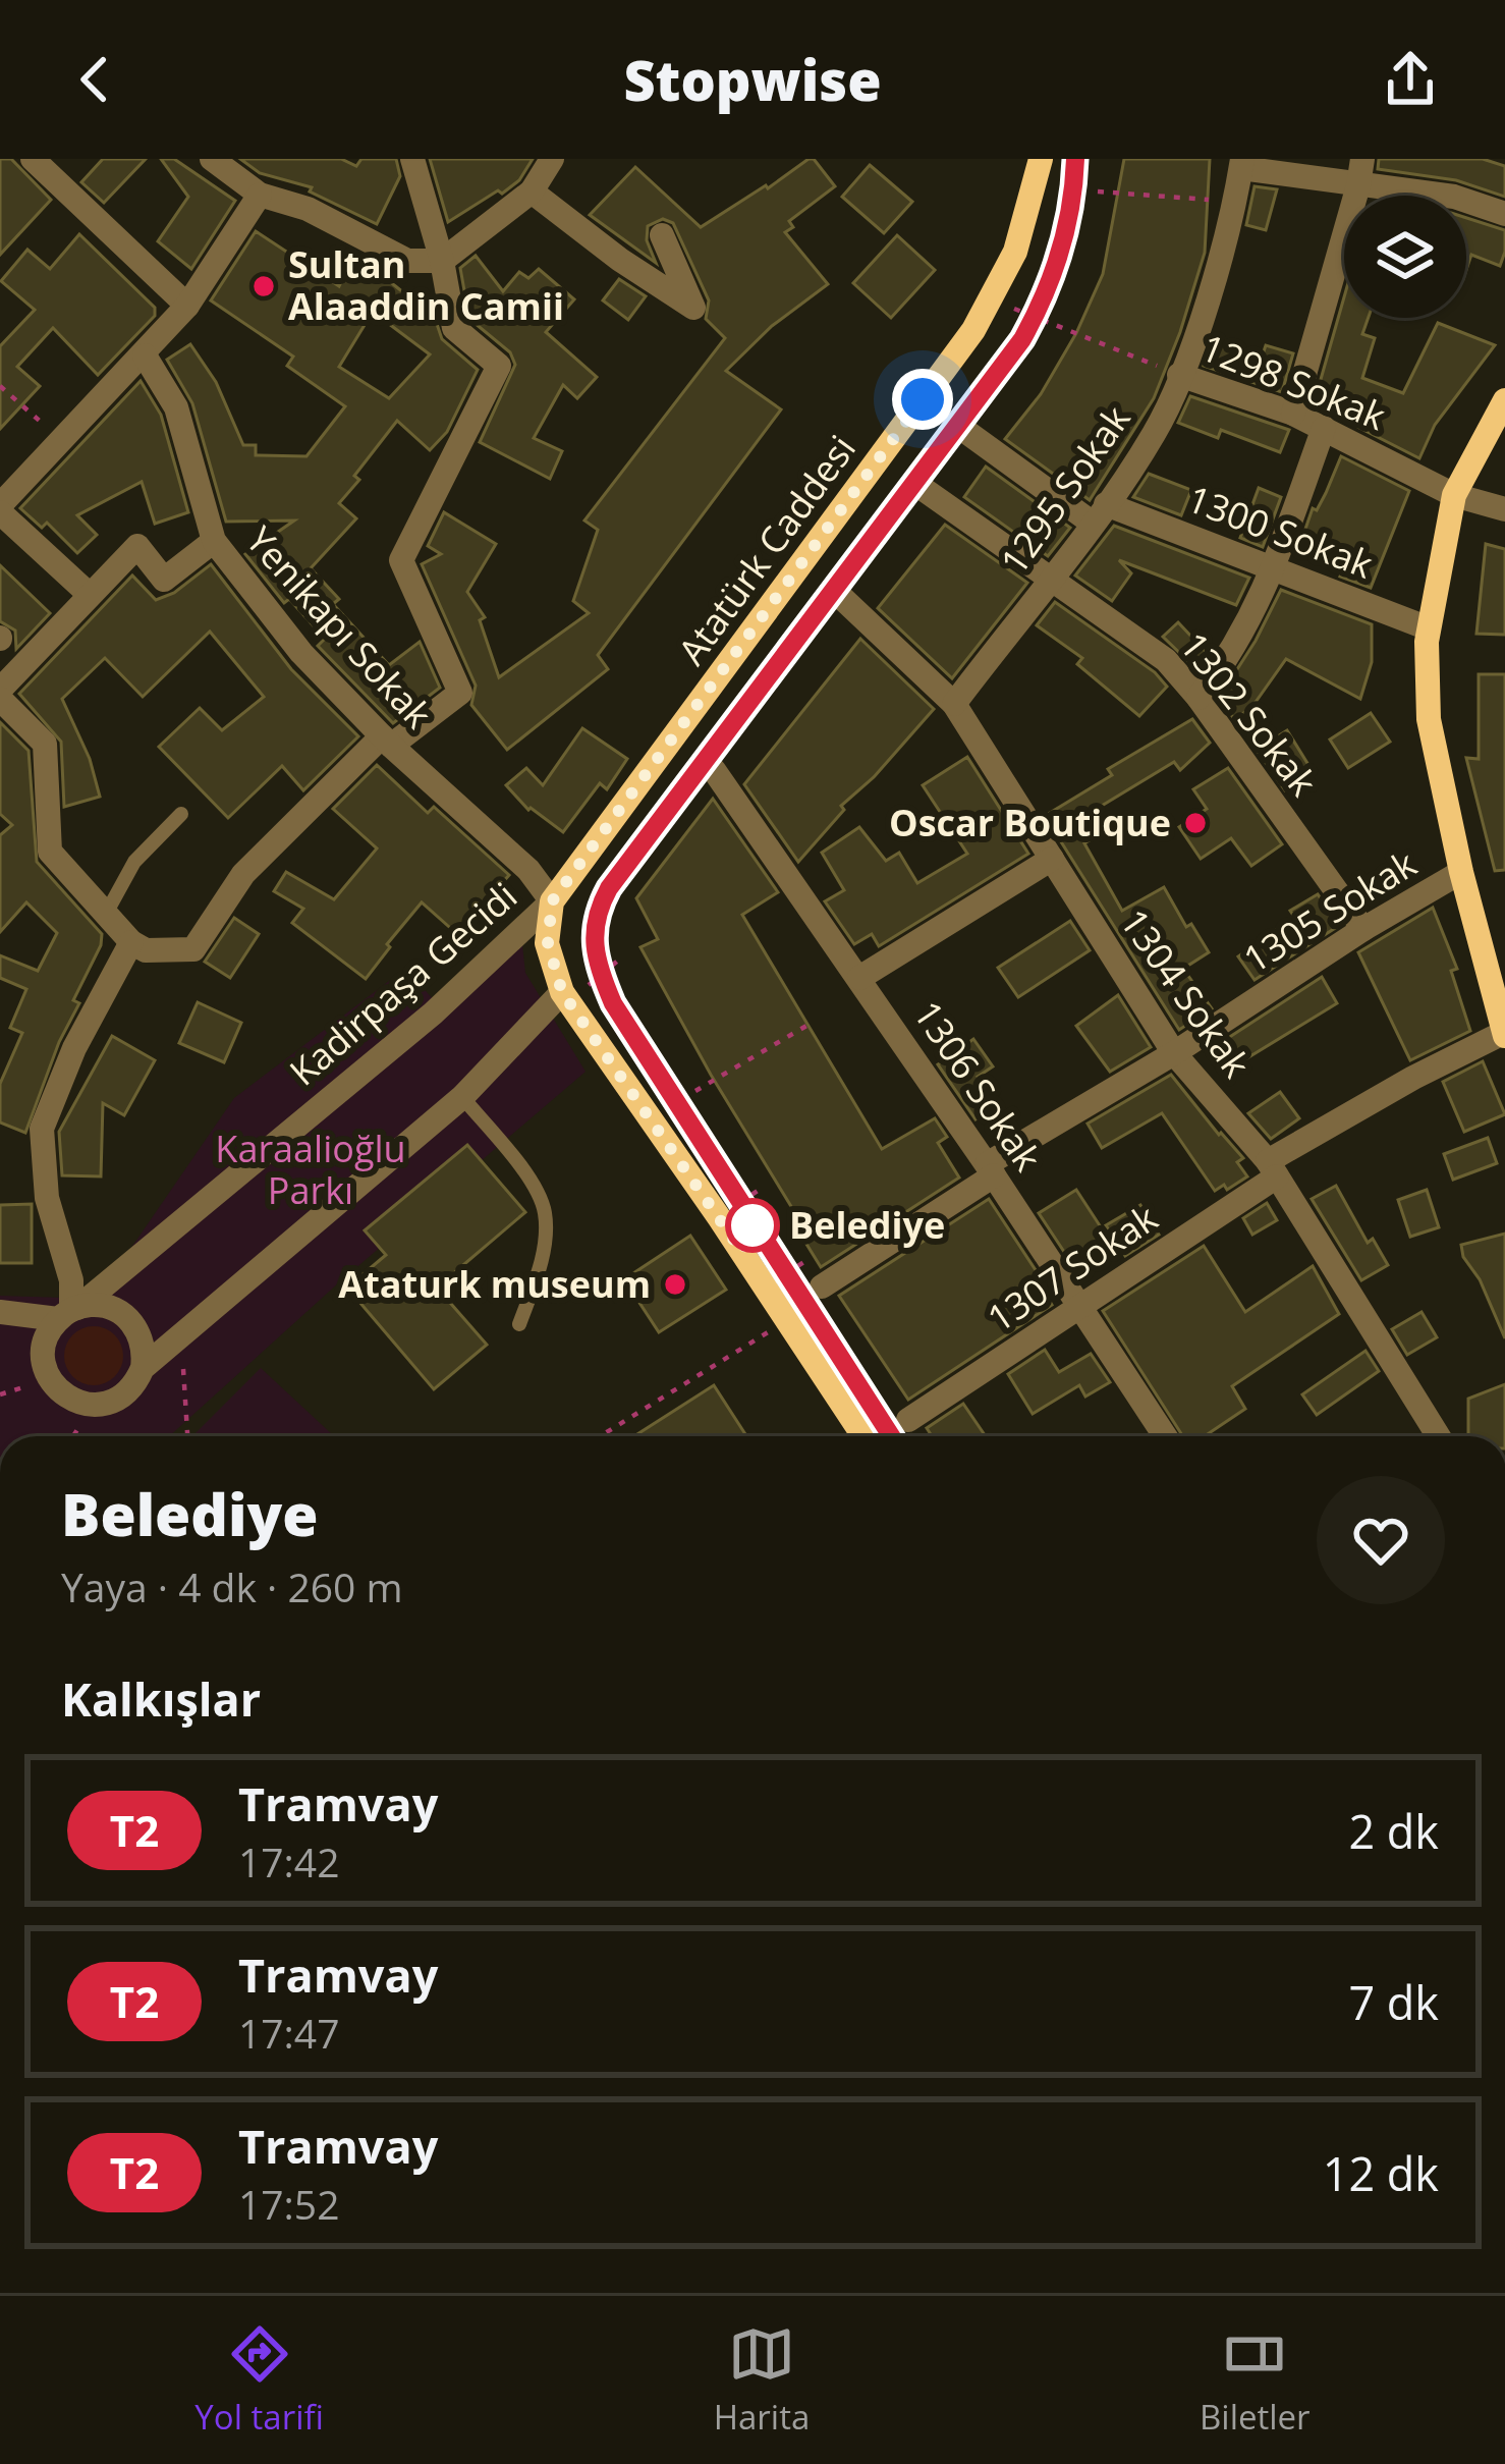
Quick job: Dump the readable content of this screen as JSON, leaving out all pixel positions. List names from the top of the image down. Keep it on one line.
{"streets":{"street":["1298 Sokak","1295 Sokak","1300 Sokak","Atatürk Caddesi","Yenikapı Sokak","1302 Sokak","1305 Sokak","Kadirpaşa Gecidi","1304 Sokak","1306 Sokak","1307 Sokak"]},"crossings":[["1298 Sokak","1295 Sokak"],["1295 Sokak","1300 Sokak"],["1295 Sokak","1302 Sokak"],["1295 Sokak","1304 Sokak"],["Atatürk Caddesi","Yenikapı Sokak"],["Atatürk Caddesi","Kadirpaşa Gecidi"],["Yenikapı Sokak","Kadirpaşa Gecidi"],["1302 Sokak","1305 Sokak"],["1305 Sokak","1304 Sokak"],["1305 Sokak","1306 Sokak"],["1304 Sokak","1307 Sokak"],["1306 Sokak","1307 Sokak"]],"parks":["Karaalioğlu Parkı"],"places":["Sultan Alaaddin Camii","Oscar Boutique","Belediye","Ataturk museum"],"lines":["tram line T2"],"page":{"header":"Stopwise","heading":[["Belediye","Yaya · 4 dk · 260 m"],"Kalkışlar"],"list":[{"mark":"T2","name":"Tramvay","note":"17:42","value":"2 dk"},{"mark":"T2","name":"Tramvay","note":"17:47","value":"7 dk"},{"mark":"T2","name":"Tramvay","note":"17:52","value":"12 dk"}],"tabs":["Yol tarifi","Harita","Biletler"]}}
